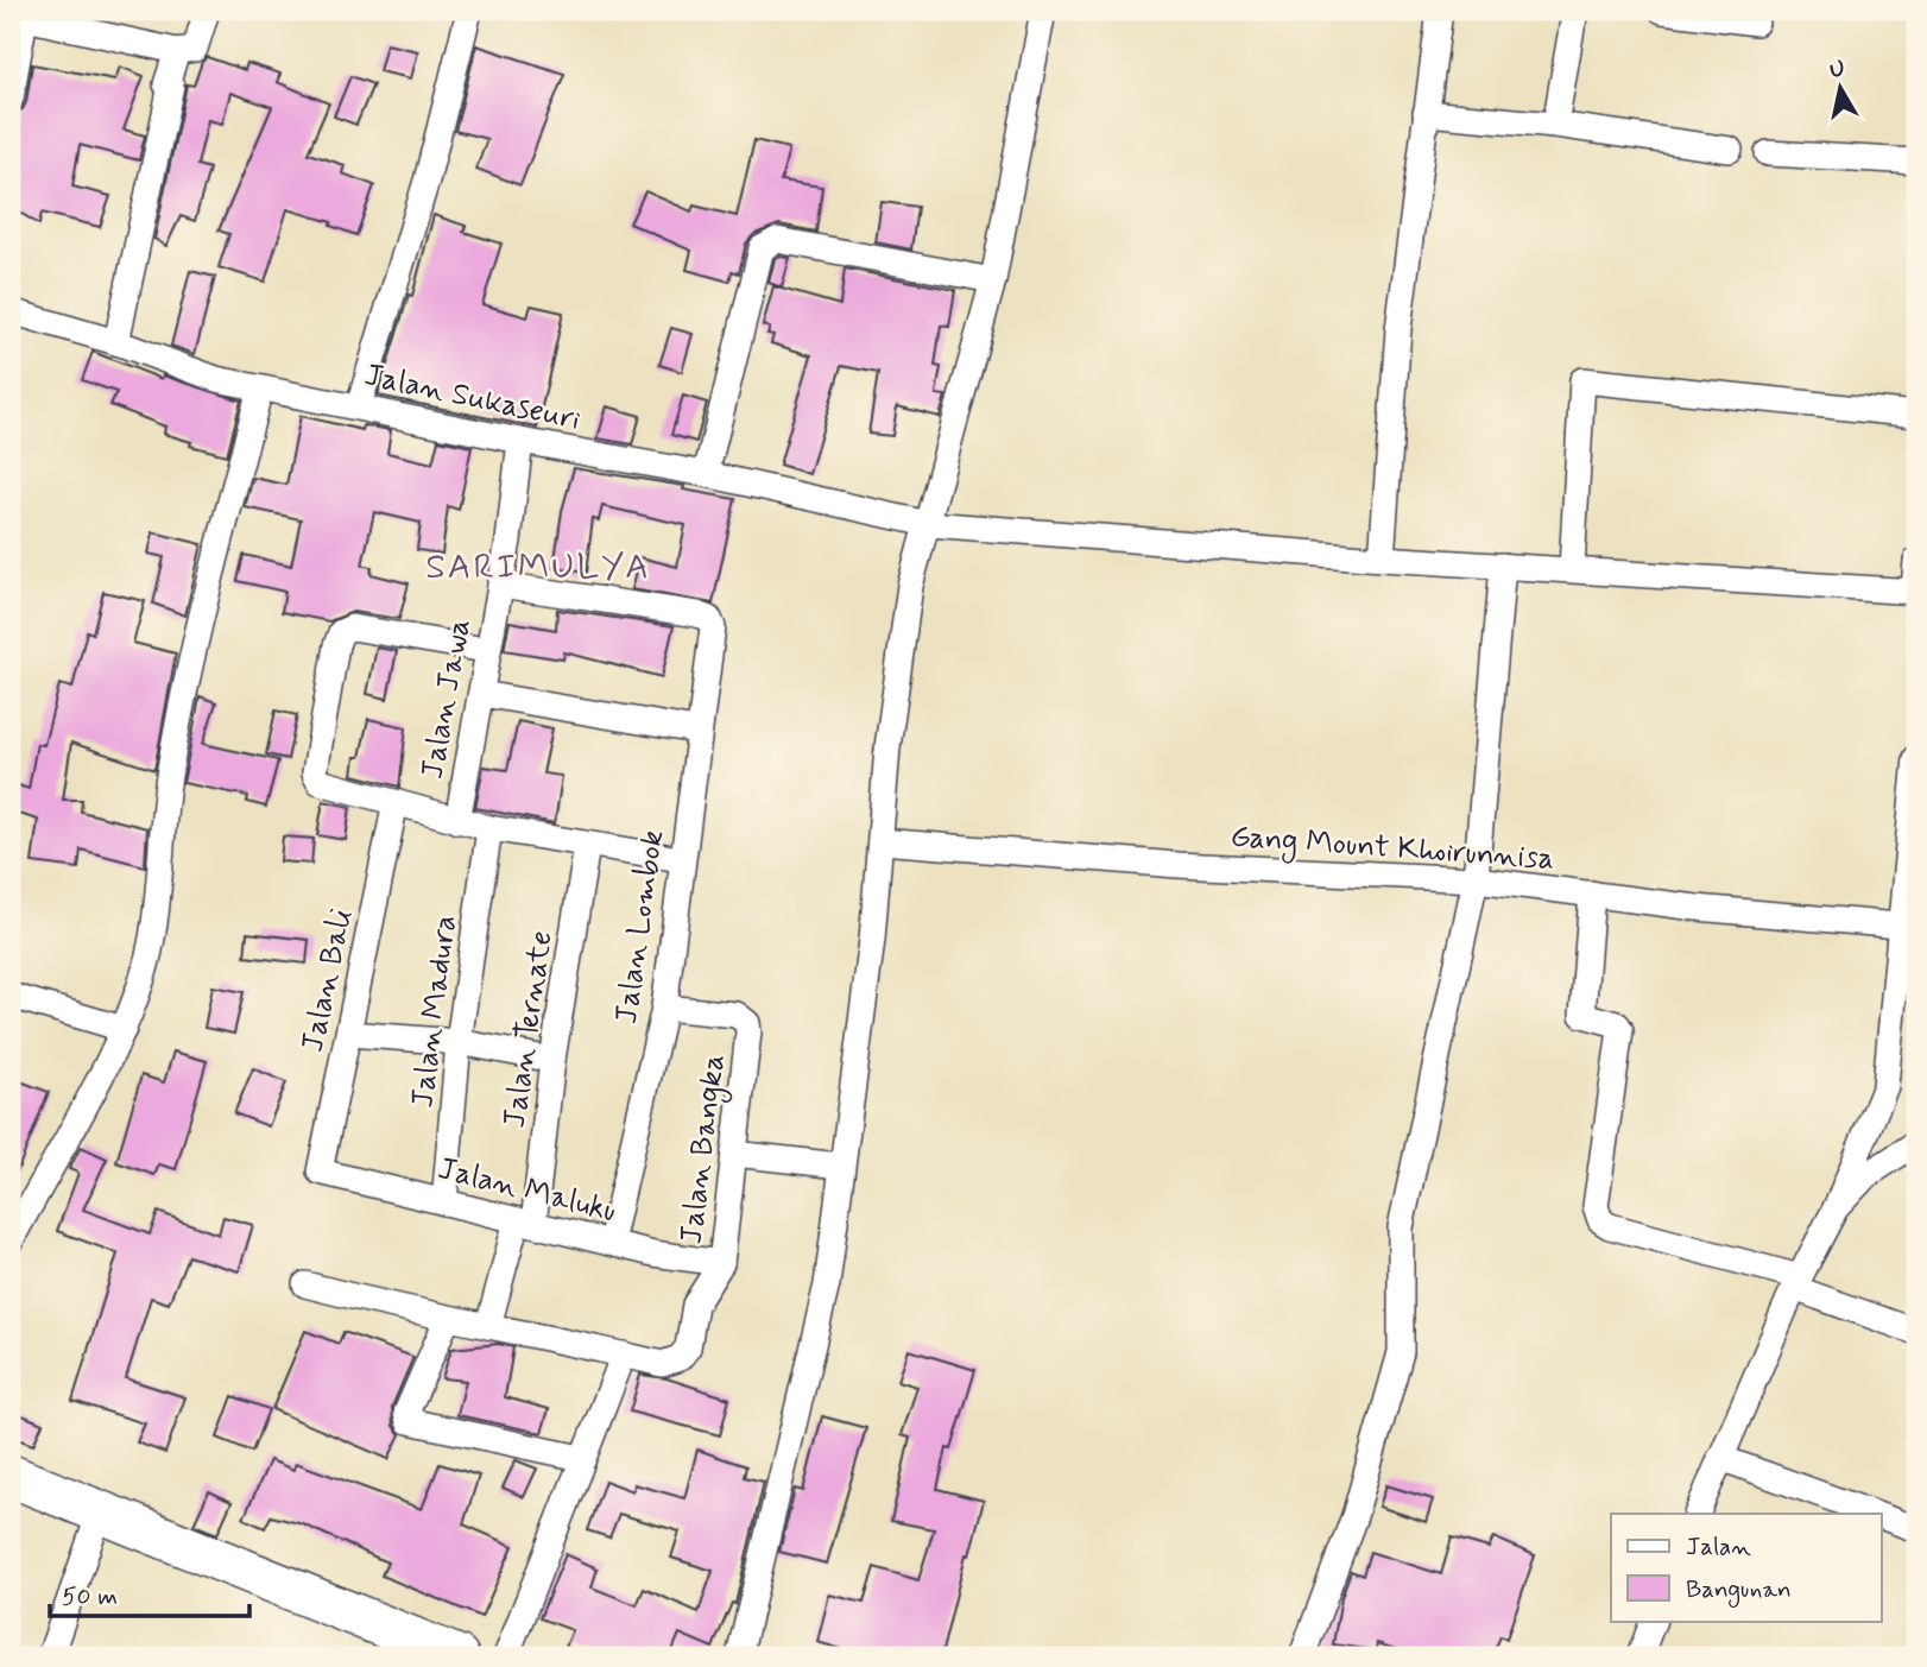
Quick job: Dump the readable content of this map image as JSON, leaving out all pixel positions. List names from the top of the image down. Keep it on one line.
{"streets":{"street":["Jalan Sukaseuri","Jalan Jawa","Gang Mount Khoirunnisa","Jalan Lombok","Jalan Bali","Jalan Madura","Jalan Ternate","Jalan Bangka","Jalan Maluku"]},"crossings":[["Jalan Sukaseuri","Jalan Jawa"],["Jalan Jawa","Jalan Lombok"],["Jalan Lombok","Jalan Bangka"],["Jalan Lombok","Jalan Maluku"],["Jalan Bali","Jalan Maluku"],["Jalan Madura","Jalan Maluku"],["Jalan Ternate","Jalan Maluku"],["Jalan Bangka","Jalan Maluku"]],"districts":["SARIMULYA"],"legend":["Jalan","Bangunan"],"scale_bar":"50 m","north":"top"}
